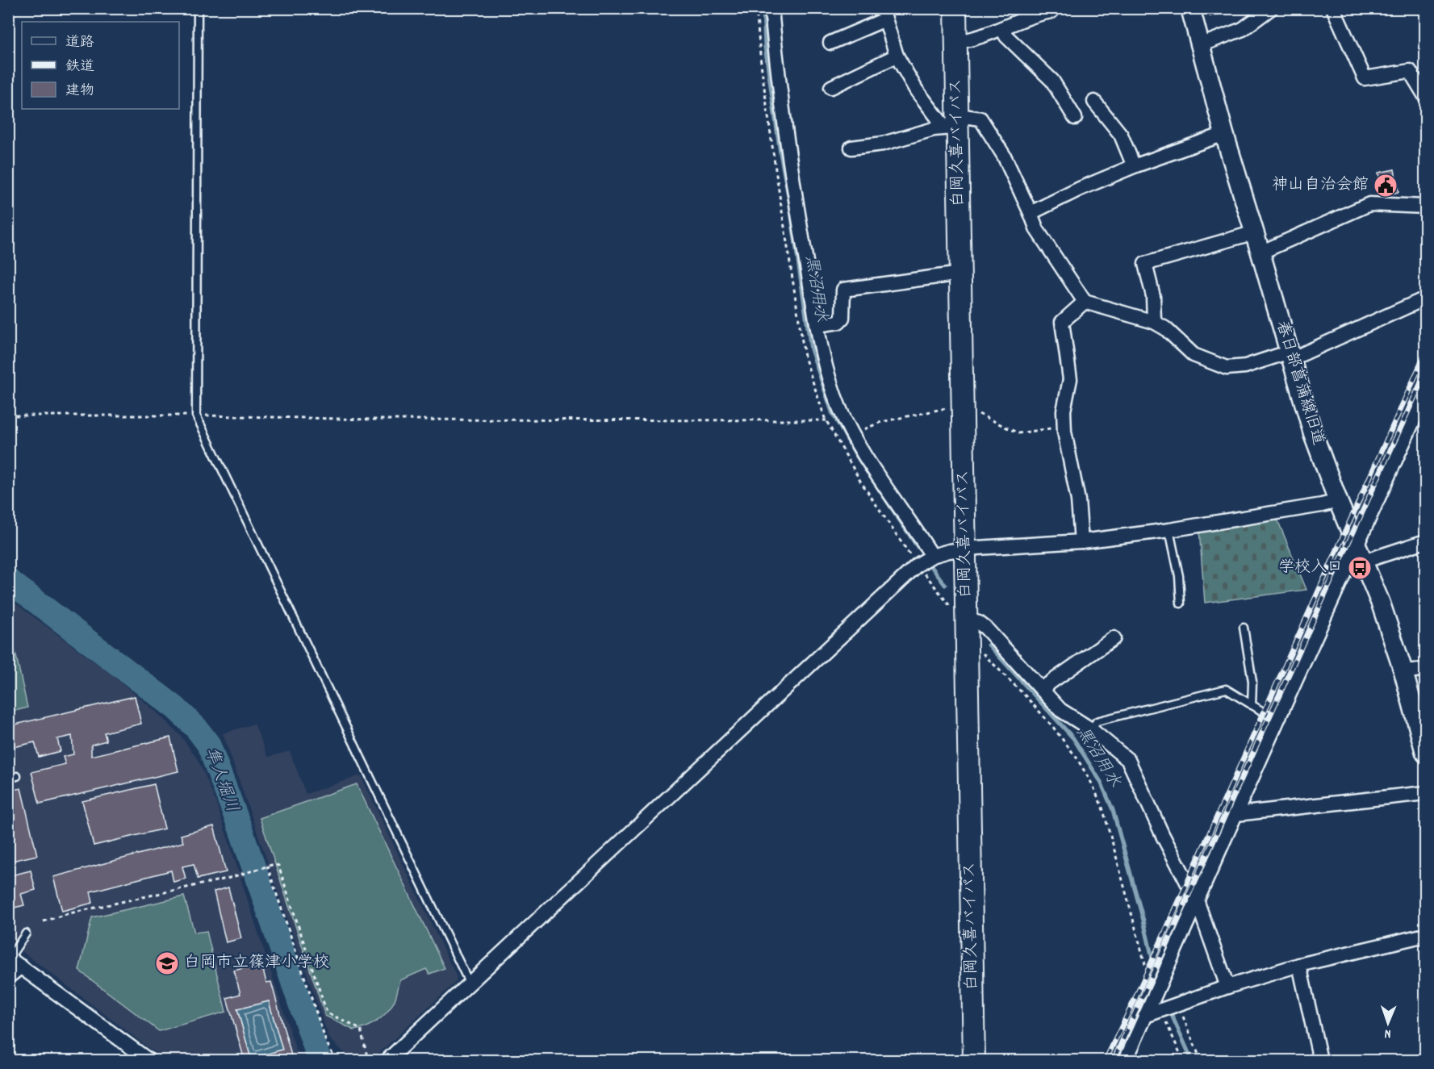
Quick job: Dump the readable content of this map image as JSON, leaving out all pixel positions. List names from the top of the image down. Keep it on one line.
{"streets":{"main road":["白岡久喜バイパス"],"street":["春日部菖蒲線旧道"]},"water":["黒沼用水","隼人堀川"],"places":{"public building":["神山自治会館"],"bus stop":["学校入口"],"school or university":["白岡市立篠津小学校"]},"legend":["道路","鉄道","建物"],"north":"bottom"}
